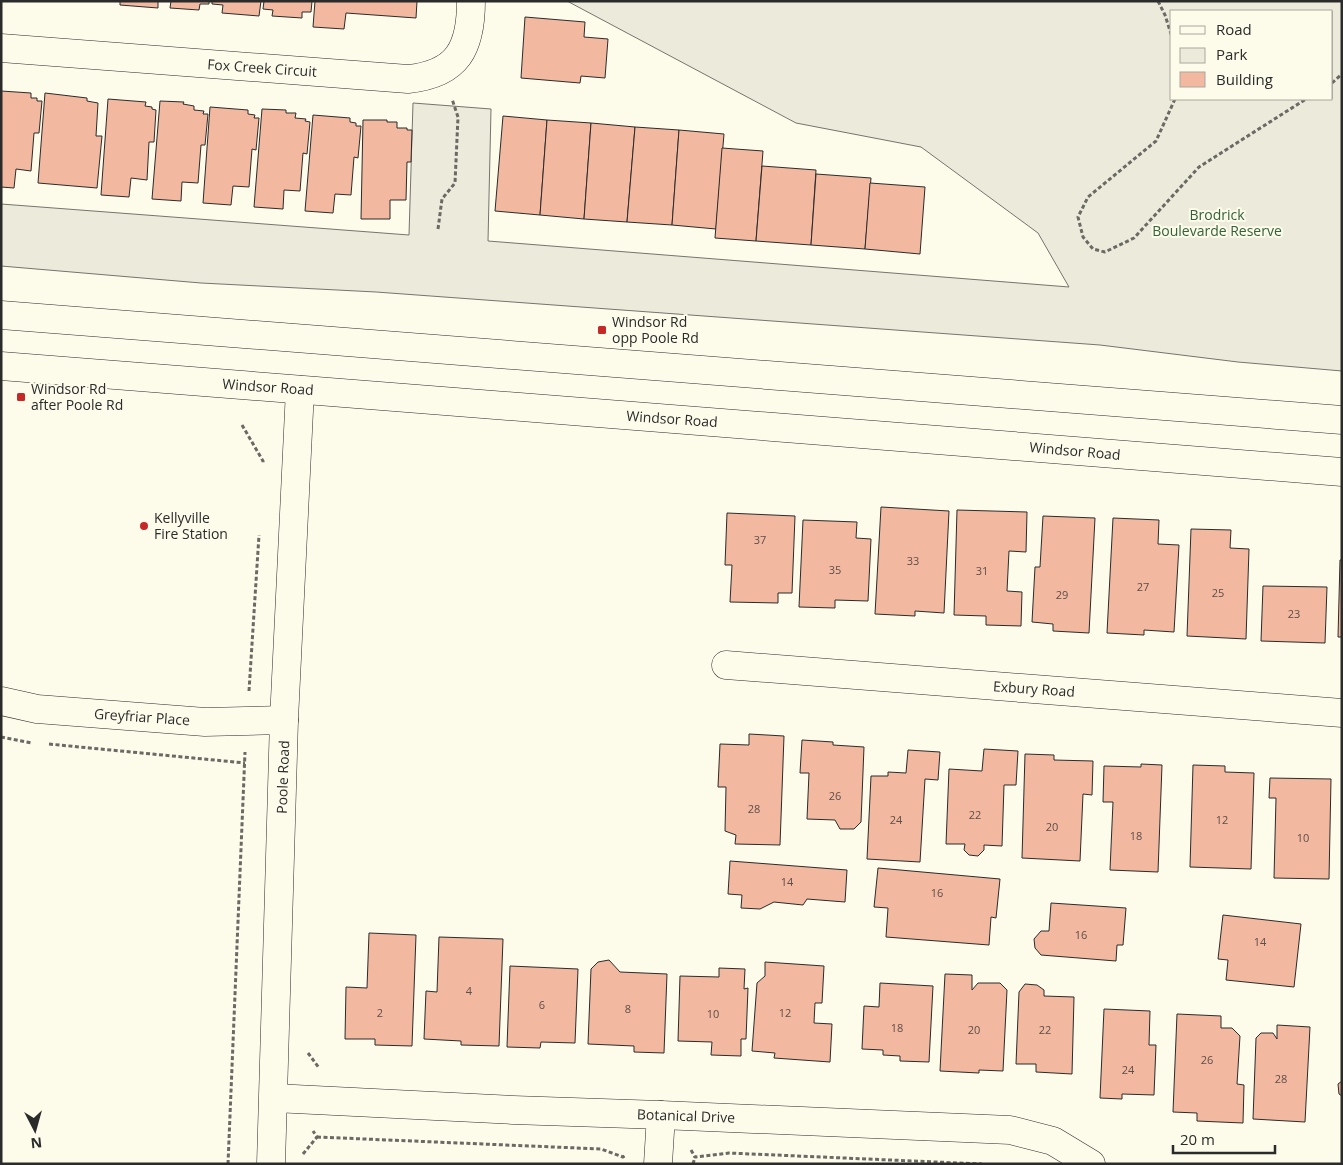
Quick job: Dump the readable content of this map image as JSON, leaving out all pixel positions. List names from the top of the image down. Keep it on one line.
{"streets":{"street":["Fox Creek Circuit","Windsor Road","Exbury Road","Greyfriar Place","Poole Road","Botanical Drive"]},"crossings":[["Windsor Road","Poole Road"],["Greyfriar Place","Poole Road"],["Poole Road","Botanical Drive"]],"parks":["Brodrick Boulevarde Reserve"],"places":{"transit":["Windsor Rd opp Poole Rd","Windsor Rd after Poole Rd"],"other":["Kellyville Fire Station"]},"house_numbers":["37","33","35","31","27","25","29","23","26","28","22","24","12","20","18","10","14","16","16","14","4","6","8","2","12","10","18","20","22","26","24","28"],"legend":["Road","Park","Building"],"scale_bar":"20 m","north":"bottom"}
